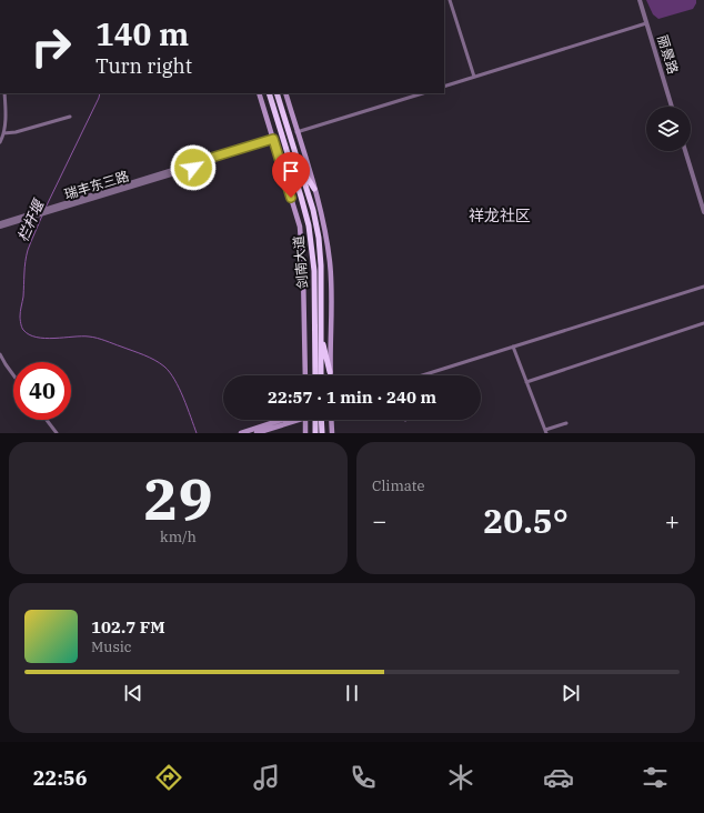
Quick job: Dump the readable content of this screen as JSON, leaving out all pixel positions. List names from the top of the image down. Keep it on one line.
{"streets":{"highway":["剑南大道"],"street":["丽景路"]},"districts":["祥龙社区"],"water":["栏杆堰"],"page":{"turn":["140 m","Turn right"],"limit":"40","trip":"22:57 · 1 min · 240 m","tile":[["29","km/h"],"Climate"],"heat":["−","20.5°","+"],"song":["102.7 FM","Music"],"tabs":"22:56"}}
